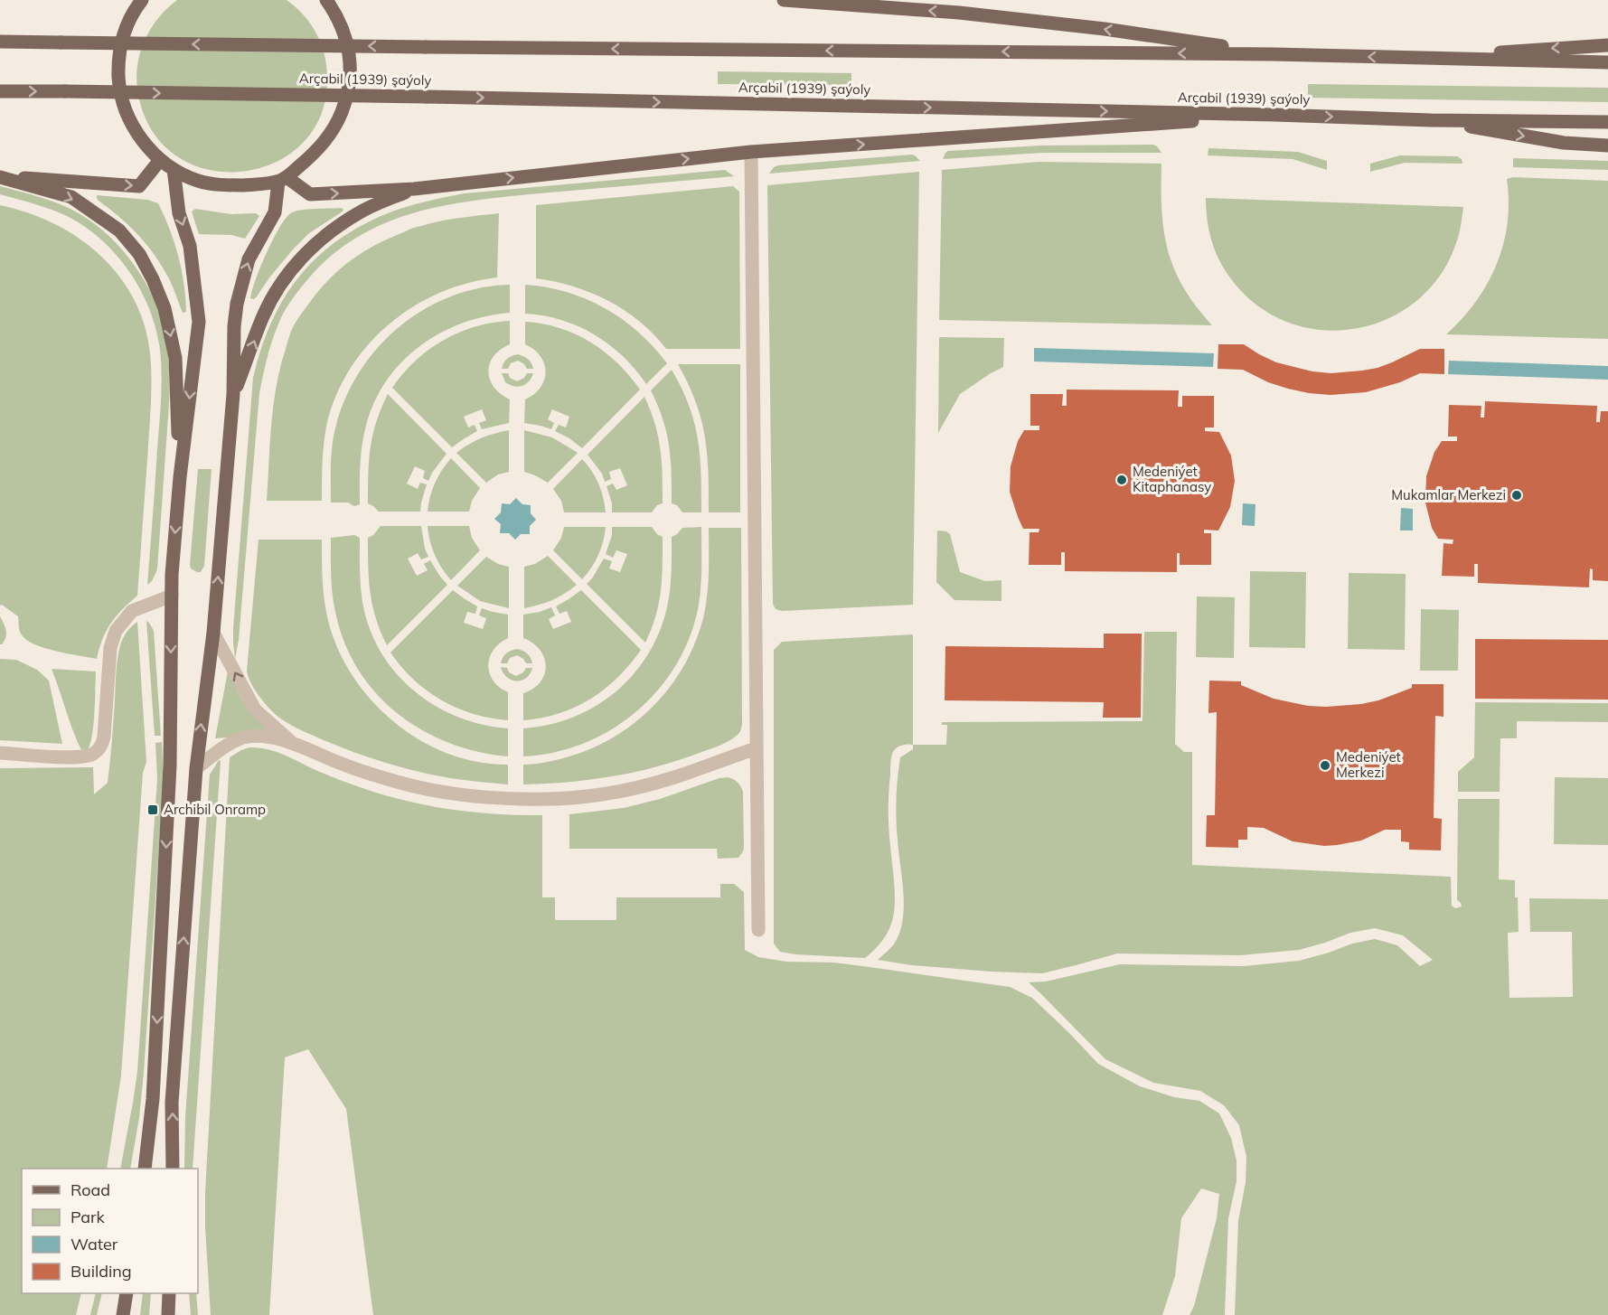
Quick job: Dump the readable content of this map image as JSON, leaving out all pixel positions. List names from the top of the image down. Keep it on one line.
{"streets":{"main road":["Arçabil (1939) şaýoly"]},"places":{"other":["Medeniýet Kitaphanasy","Mukamlar Merkezi","Medeniýet Merkezi"],"transit":["Archibil Onramp"]},"legend":["Road","Park","Water","Building"]}
